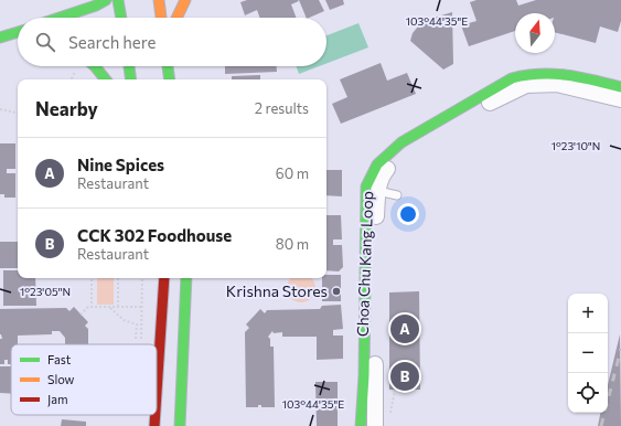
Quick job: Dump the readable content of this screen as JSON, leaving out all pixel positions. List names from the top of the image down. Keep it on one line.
{"streets":{"main road":["Choa Chu Kang Loop"]},"places":["Krishna Stores"],"legend":["Fast","Slow","Jam"],"north":"top","page":{"search":"Search here","heading":["Nearby","2 results"],"list":[{"mark":"A","name":"Nine Spices","note":"Restaurant","value":"60 m"},{"mark":"B","name":"CCK 302 Foodhouse","note":"Restaurant","value":"80 m"}],"map_buttons":["+","−"],"pins":["A","B"]},"coordinates":["103°44'35\"E","1°23'10\"N","1°23'05\"N"]}
